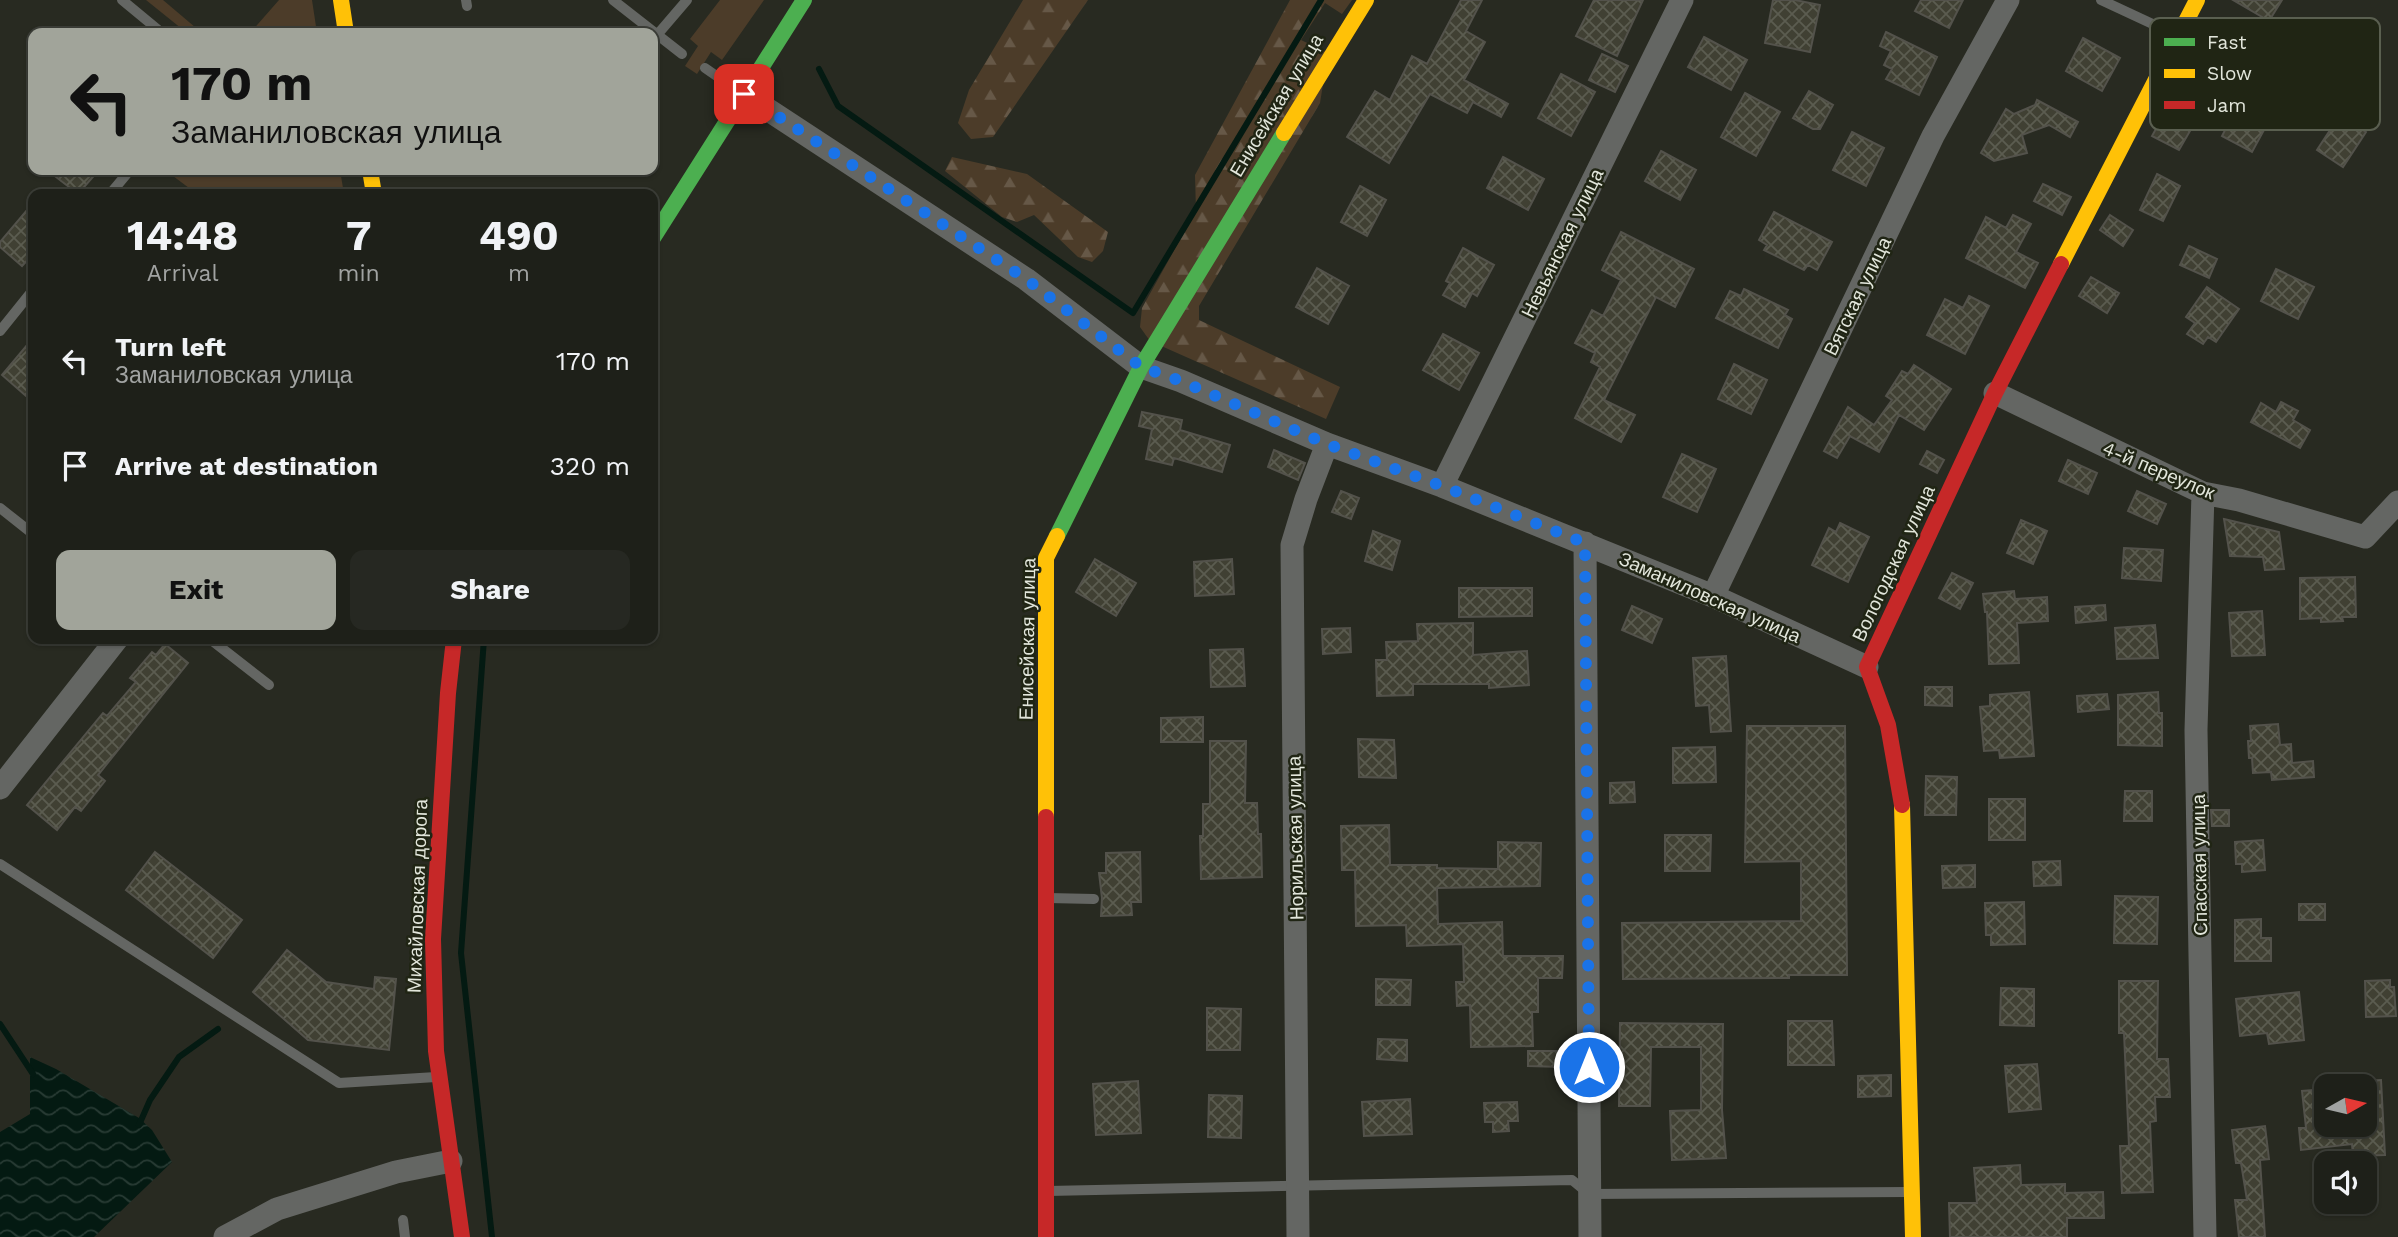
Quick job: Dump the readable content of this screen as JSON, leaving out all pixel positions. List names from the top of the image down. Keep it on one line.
{"streets":{"street":["Енисейская улица","Невьянская улица","Вятская улица","4-й переулок","Вологодская улица","Заманиловская улица","Норильская улица","Спасская улица","Михайловская дорога"]},"crossings":[["Енисейская улица","Заманиловская улица"],["Невьянская улица","Заманиловская улица"],["Вятская улица","Заманиловская улица"],["4-й переулок","Вологодская улица"],["4-й переулок","Спасская улица"],["Вологодская улица","Заманиловская улица"],["Заманиловская улица","Норильская улица"]],"legend":["Fast","Slow","Jam"],"north":"right","page":{"turn":["170 m","Заманиловская улица"],"eta":["14:48","Arrival","7","min","490","m"],"list":[{"name":"Turn left","note":"Заманиловская улица","value":"170 m"},{"name":"Arrive at destination","value":"320 m"}],"buttons":["Exit","Share"]}}
